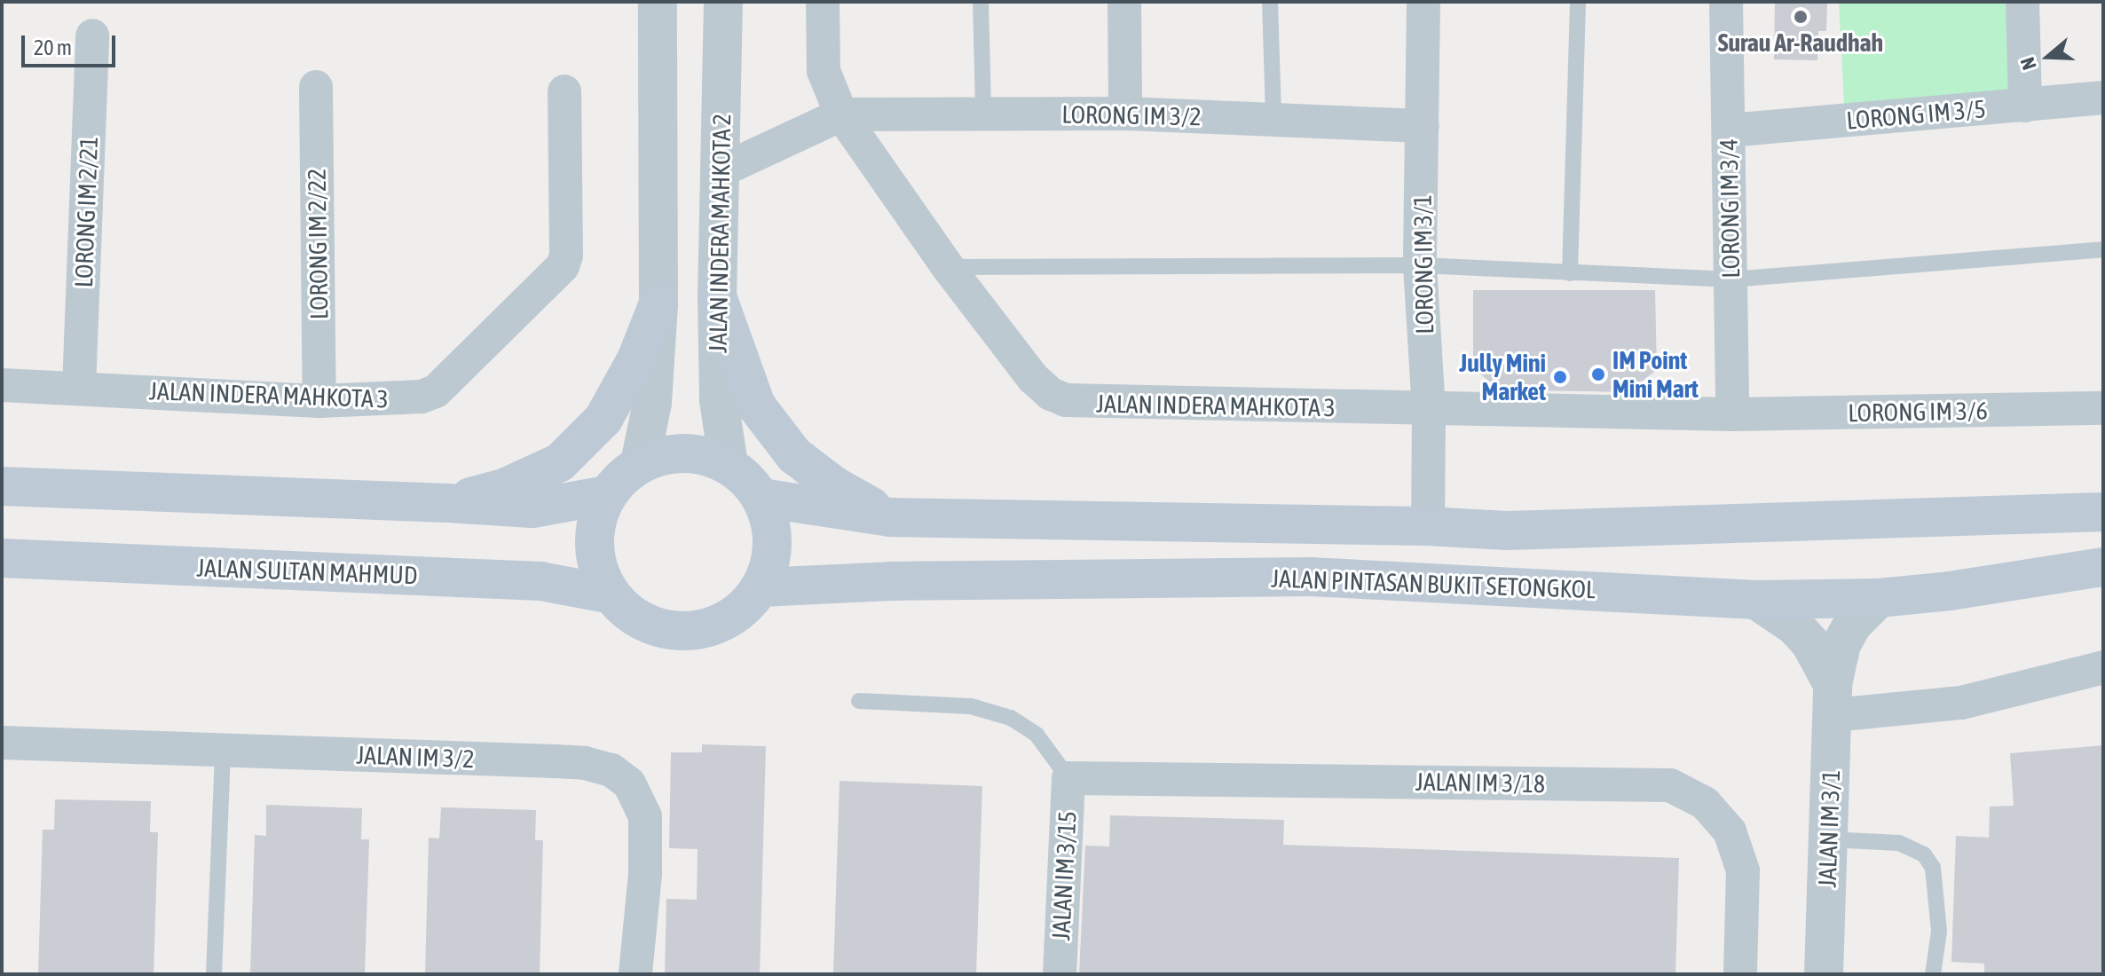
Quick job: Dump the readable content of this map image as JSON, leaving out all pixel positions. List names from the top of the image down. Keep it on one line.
{"streets":{"main road":["JALAN SULTAN MAHMUD","JALAN PINTASAN BUKIT SETONGKOL"],"street":["LORONG IM 3/5","LORONG IM 3/2","LORONG IM 3/4","LORONG IM 2/21","JALAN INDERA MAHKOTA 2","LORONG IM 2/22","LORONG IM 3/1","JALAN INDERA MAHKOTA 3","LORONG IM 3/6","JALAN IM 3/2","JALAN IM 3/18","JALAN IM 3/1","JALAN IM 3/15"]},"crossings":[["LORONG IM 3/5","LORONG IM 3/4"],["LORONG IM 3/2","LORONG IM 3/1"],["LORONG IM 3/2","JALAN INDERA MAHKOTA 3"],["LORONG IM 3/4","JALAN INDERA MAHKOTA 3"],["LORONG IM 3/4","LORONG IM 3/6"],["LORONG IM 2/21","JALAN INDERA MAHKOTA 3"],["JALAN INDERA MAHKOTA 2","JALAN SULTAN MAHMUD"],["JALAN INDERA MAHKOTA 2","JALAN PINTASAN BUKIT SETONGKOL"],["LORONG IM 2/22","JALAN INDERA MAHKOTA 3"],["LORONG IM 3/1","JALAN INDERA MAHKOTA 3"],["JALAN INDERA MAHKOTA 3","LORONG IM 3/6"],["JALAN SULTAN MAHMUD","JALAN PINTASAN BUKIT SETONGKOL"],["JALAN PINTASAN BUKIT SETONGKOL","JALAN IM 3/1"],["JALAN IM 3/18","JALAN IM 3/15"]],"places":["Surau Ar-Raudhah","IM Point Mini Mart","Jully Mini Market"],"scale_bar":"20 m","north":"left"}
